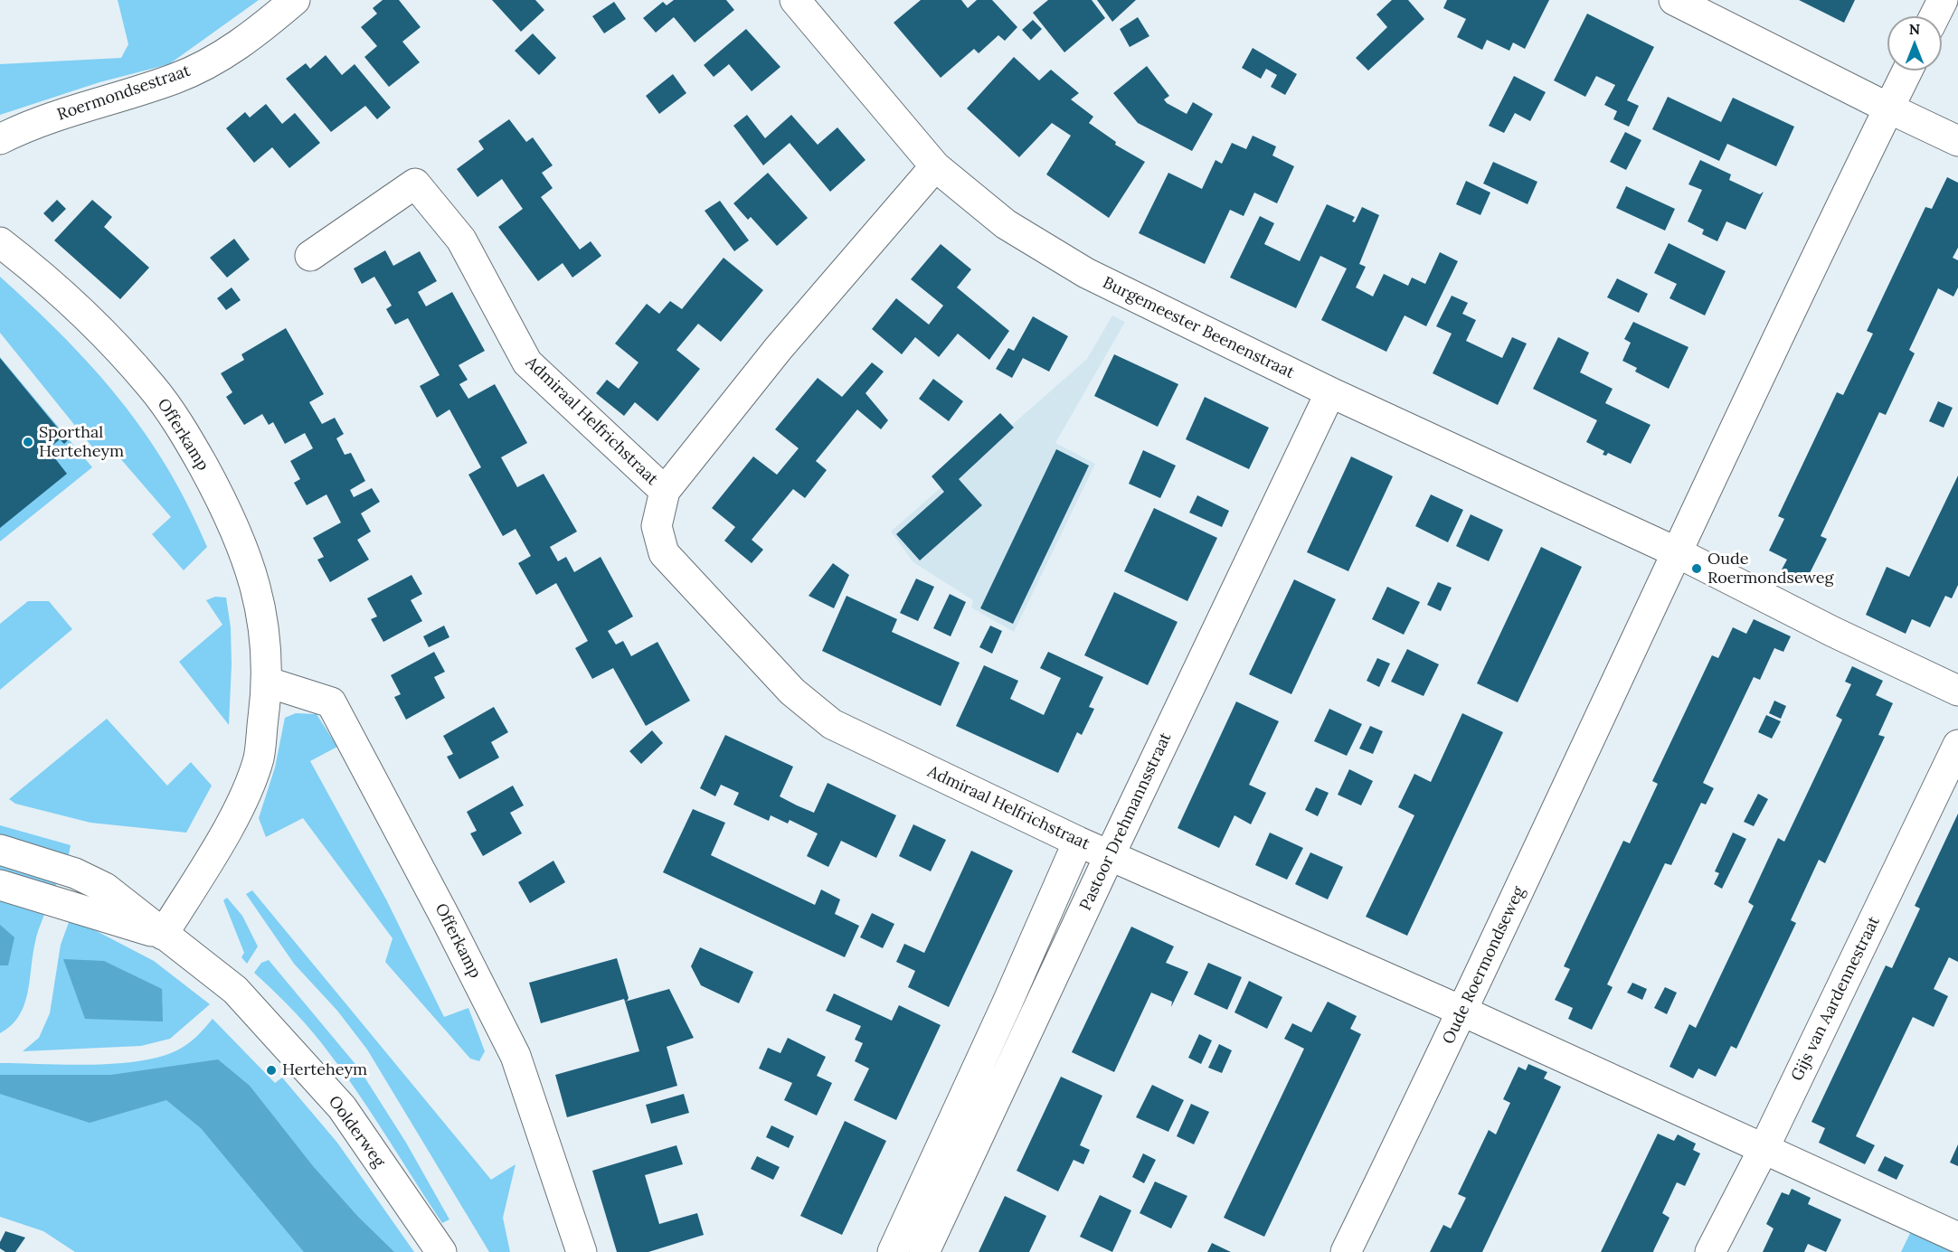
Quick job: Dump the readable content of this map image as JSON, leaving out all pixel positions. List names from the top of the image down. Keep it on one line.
{"streets":{"street":["Roermondsestraat","Burgemeester Beenenstraat","Admiraal Helfrichstraat","Offerkamp","Pastoor Drehmannsstraat","Oude Roermondseweg","Gijs van Aardennestraat","Oolderweg"]},"crossings":[["Burgemeester Beenenstraat","Admiraal Helfrichstraat"],["Burgemeester Beenenstraat","Pastoor Drehmannsstraat"],["Burgemeester Beenenstraat","Oude Roermondseweg"],["Admiraal Helfrichstraat","Pastoor Drehmannsstraat"],["Admiraal Helfrichstraat","Oude Roermondseweg"],["Admiraal Helfrichstraat","Gijs van Aardennestraat"],["Offerkamp","Oolderweg"]],"places":["Sporthal Herteheym","Oude Roermondseweg","Herteheym"],"north":"top"}
